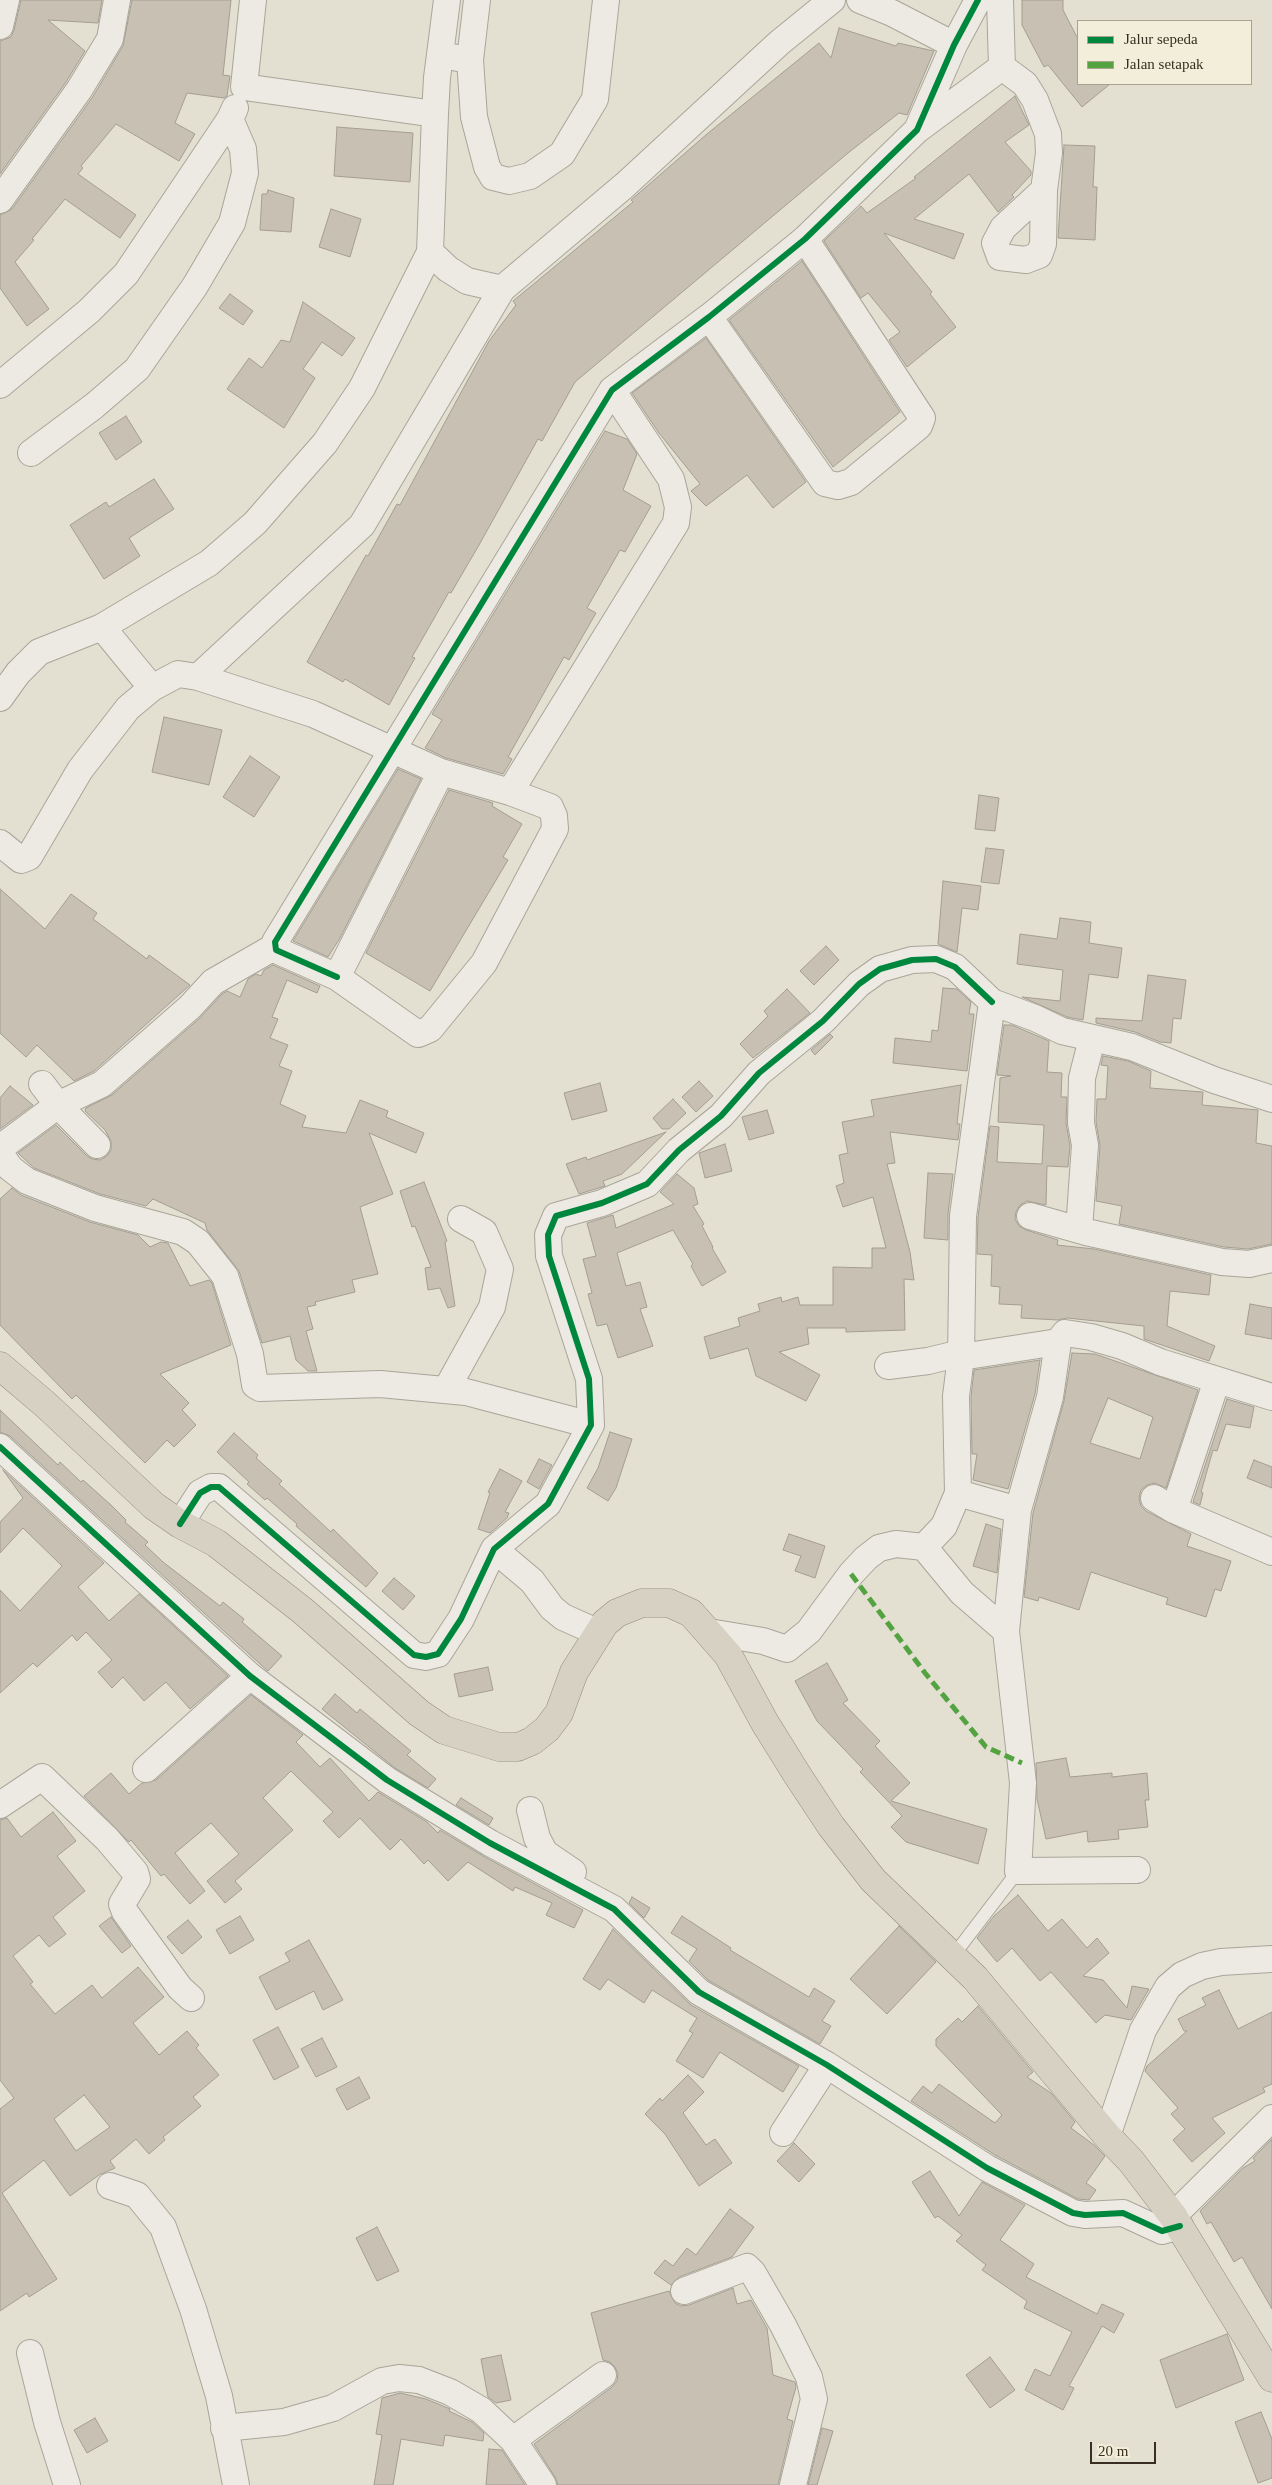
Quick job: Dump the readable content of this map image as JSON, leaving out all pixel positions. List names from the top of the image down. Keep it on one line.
{"legend":["Jalur sepeda","Jalan setapak"],"scale_bar":"20 m"}
